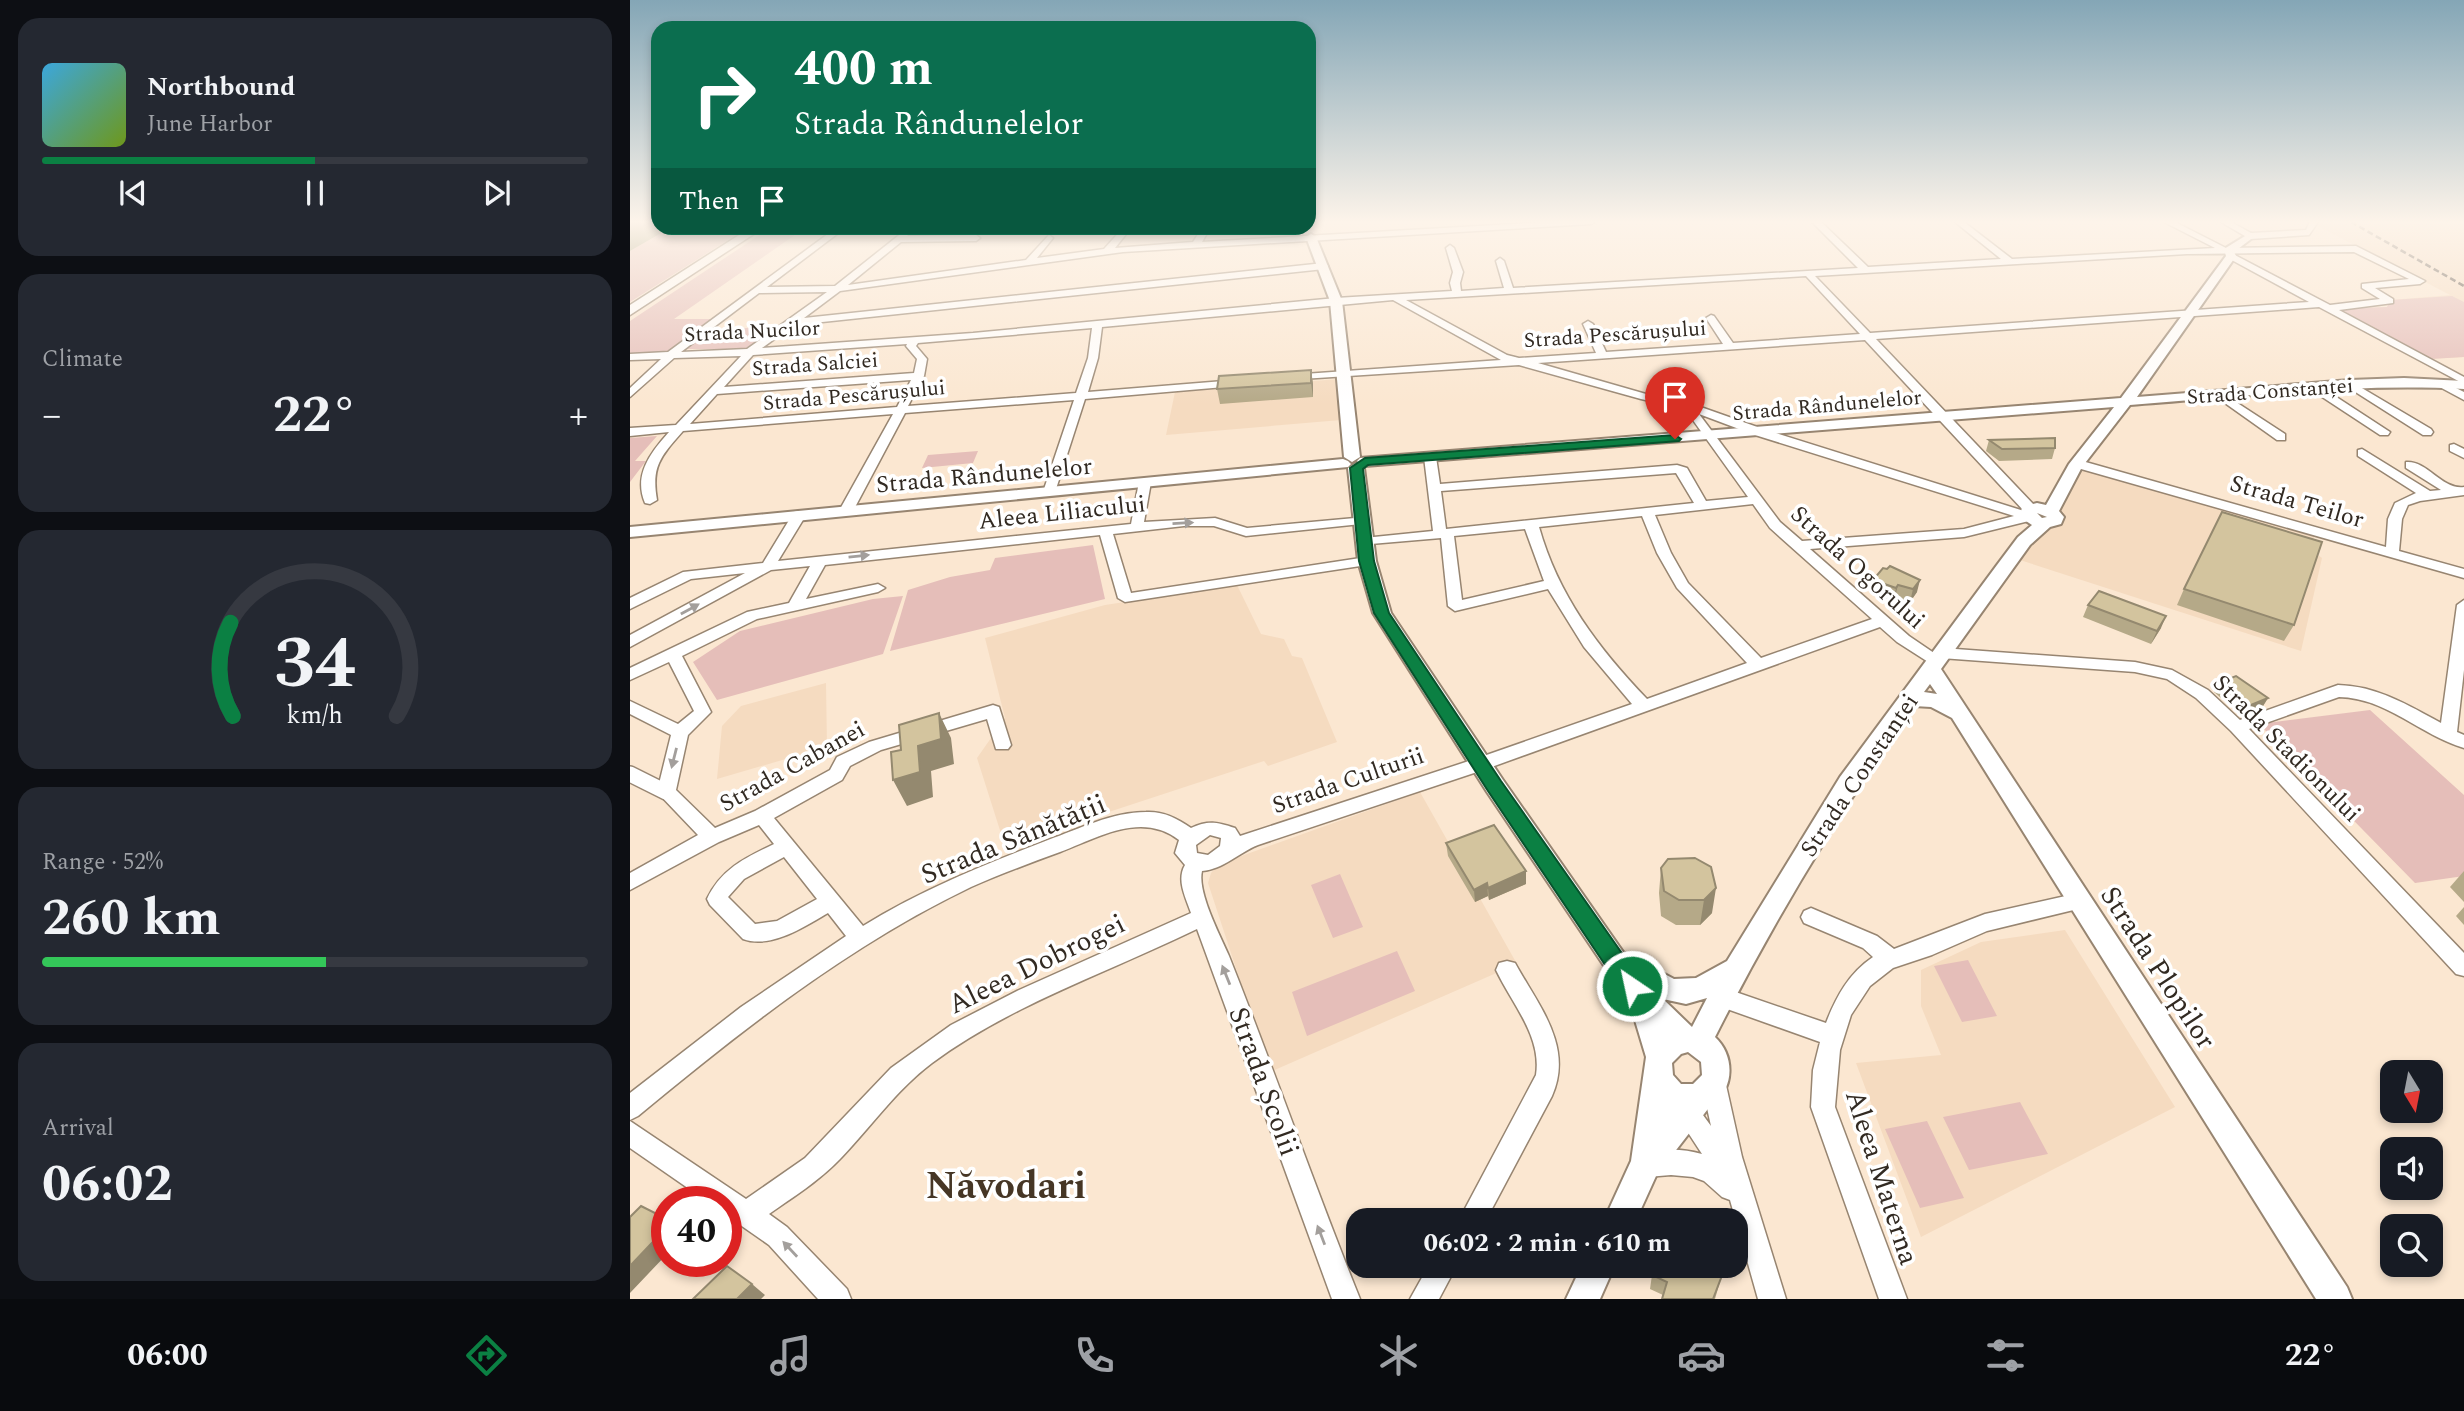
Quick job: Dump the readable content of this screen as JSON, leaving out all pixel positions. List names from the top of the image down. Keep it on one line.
{"streets":{"street":["Strada Nucilor","Strada Pescărușului","Strada Salciei","Strada Constanței","Strada Rândunelelor","Strada Teilor","Aleea Liliacului","Strada Ogorului","Strada Stadionului","Strada Cabanei","Strada Culturii","Strada Sănătății","Aleea Dobrogei","Strada Plopilor","Strada Școlii","Aleea Materna"]},"crossings":[["Strada Nucilor","Strada Salciei"],["Strada Constanței","Strada Rândunelelor"],["Strada Constanței","Strada Ogorului"],["Strada Constanței","Strada Stadionului"],["Strada Constanței","Strada Plopilor"],["Strada Rândunelelor","Strada Ogorului"],["Aleea Liliacului","Strada Ogorului"],["Strada Ogorului","Strada Stadionului"],["Strada Ogorului","Strada Culturii"],["Strada Ogorului","Strada Plopilor"],["Strada Stadionului","Strada Plopilor"],["Strada Culturii","Strada Sănătății"],["Strada Culturii","Strada Școlii"],["Strada Sănătății","Strada Școlii"],["Aleea Dobrogei","Strada Școlii"],["Strada Plopilor","Aleea Materna"]],"one_way":["Aleea Liliacului","Strada Școlii"],"districts":["Năvodari"],"north":"bottom","page":{"turn":["400 m","Strada Rândunelelor"],"song":["Northbound","June Harbor"],"then":"Then","tile":["Climate",["Range · 52%","260 km"],["Arrival","06:02"]],"heat":["−","22°","+"],"limit":"40","trip":"06:02 · 2 min · 610 m","tabs":["06:00","22°"],"gauge":["34","km/h"]}}
